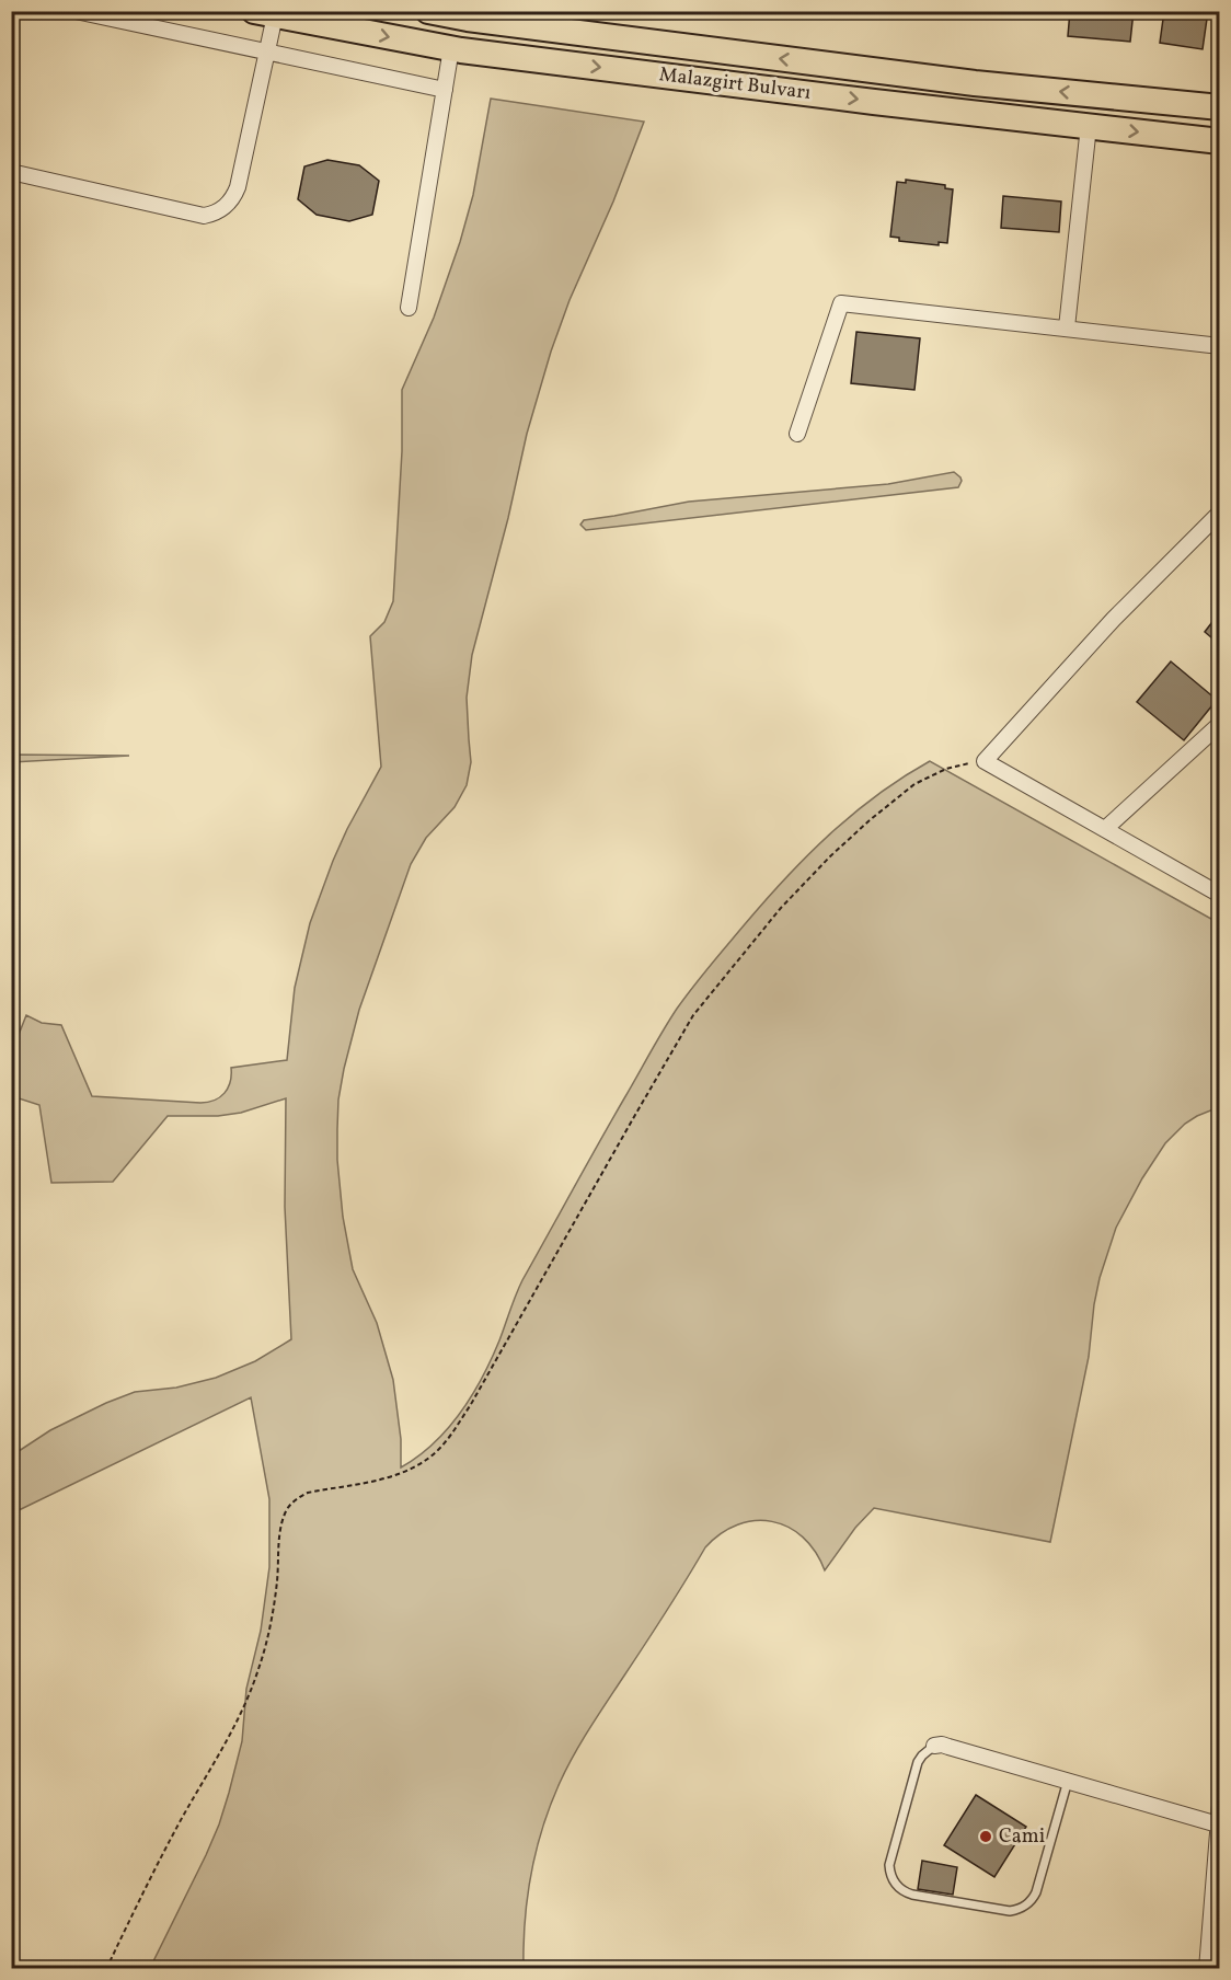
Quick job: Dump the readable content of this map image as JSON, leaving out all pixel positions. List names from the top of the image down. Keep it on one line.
{"streets":{"highway":["Malazgirt Bulvarı"]},"places":["Cami"]}
